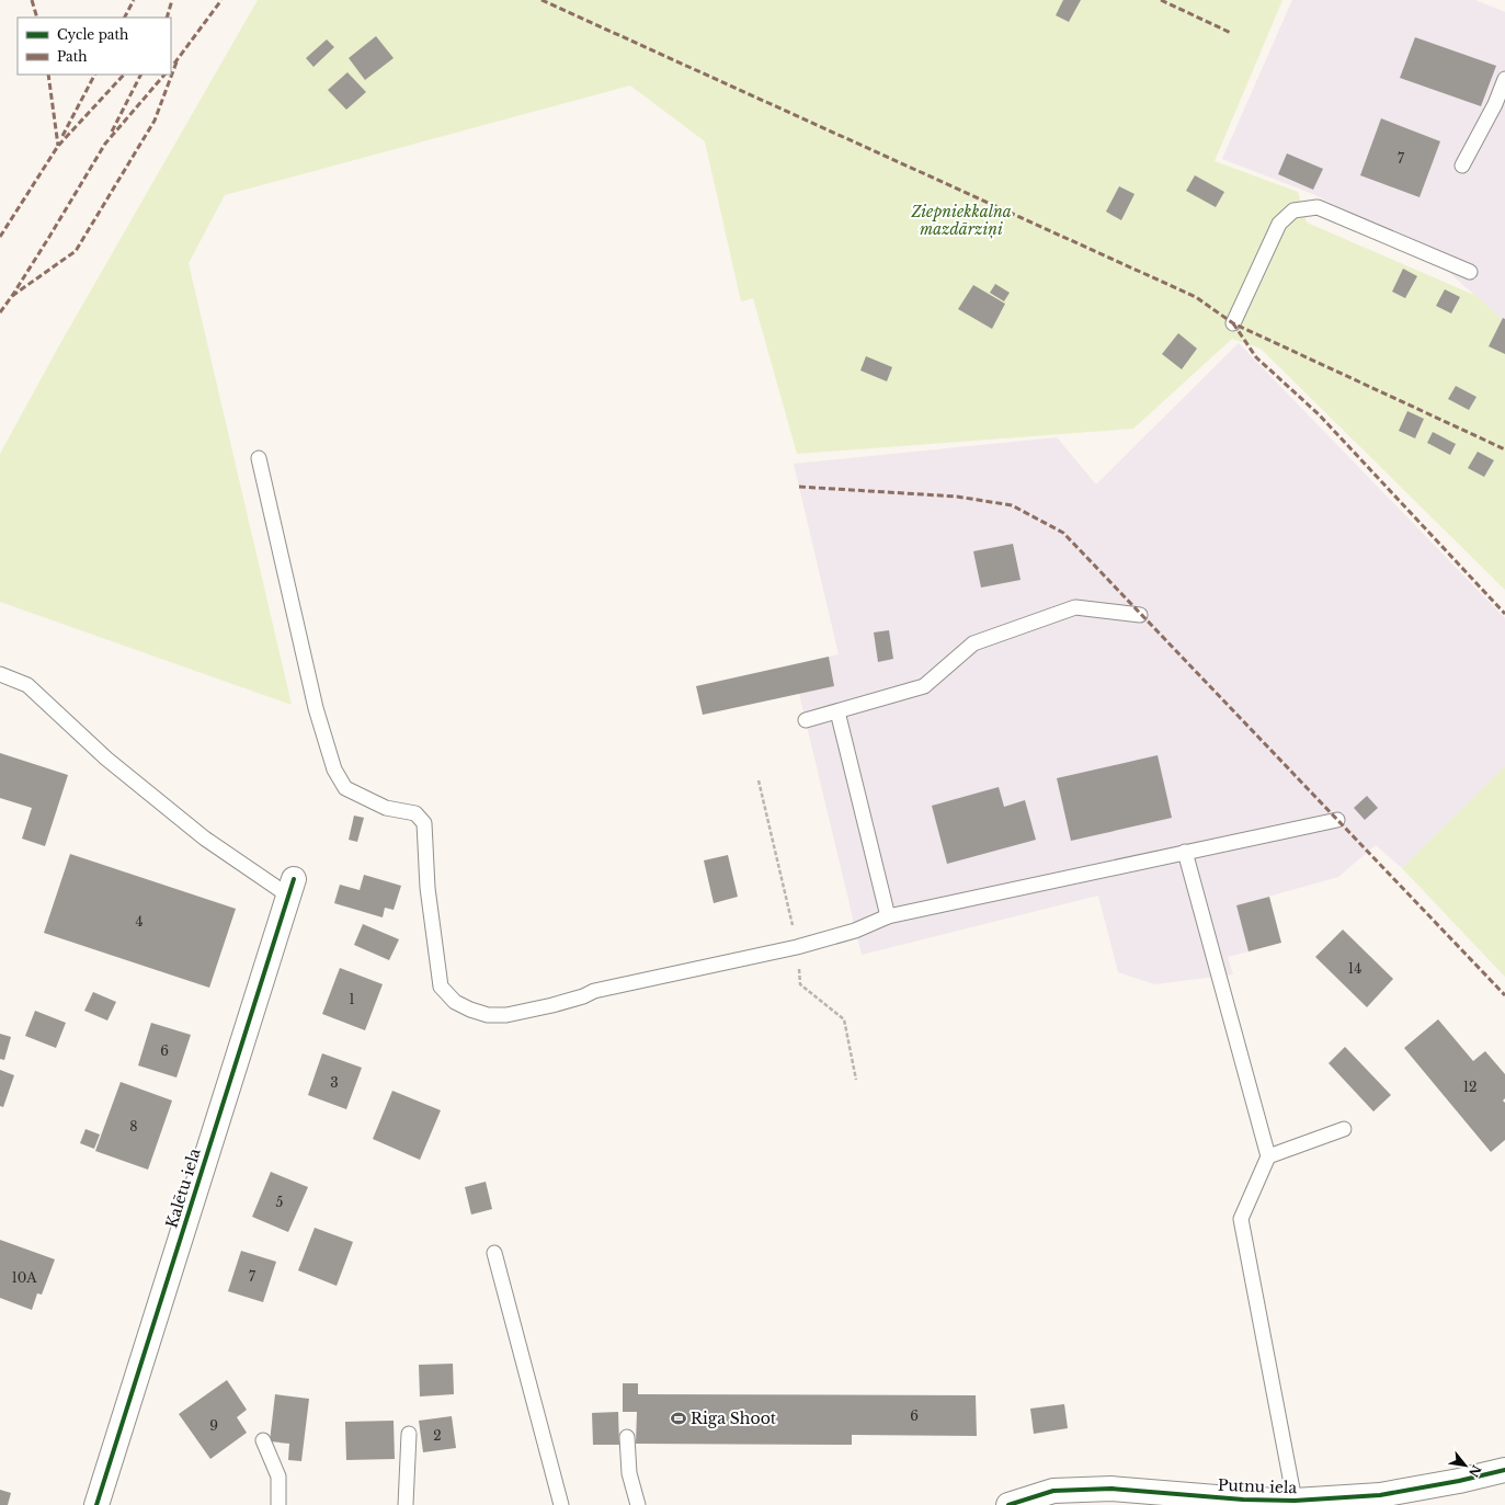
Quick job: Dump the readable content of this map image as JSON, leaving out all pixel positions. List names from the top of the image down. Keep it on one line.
{"streets":{"street":["Kalētu iela","Putnu iela"]},"parks":["Ziepniekkalna mazdārziņi"],"places":{"sports":["Riga Shoot"]},"house_numbers":["7","4","14","1","6","3","12","8","5","7","10A","6","9","2"],"legend":["Cycle path","Path"],"north":"bottom right"}
